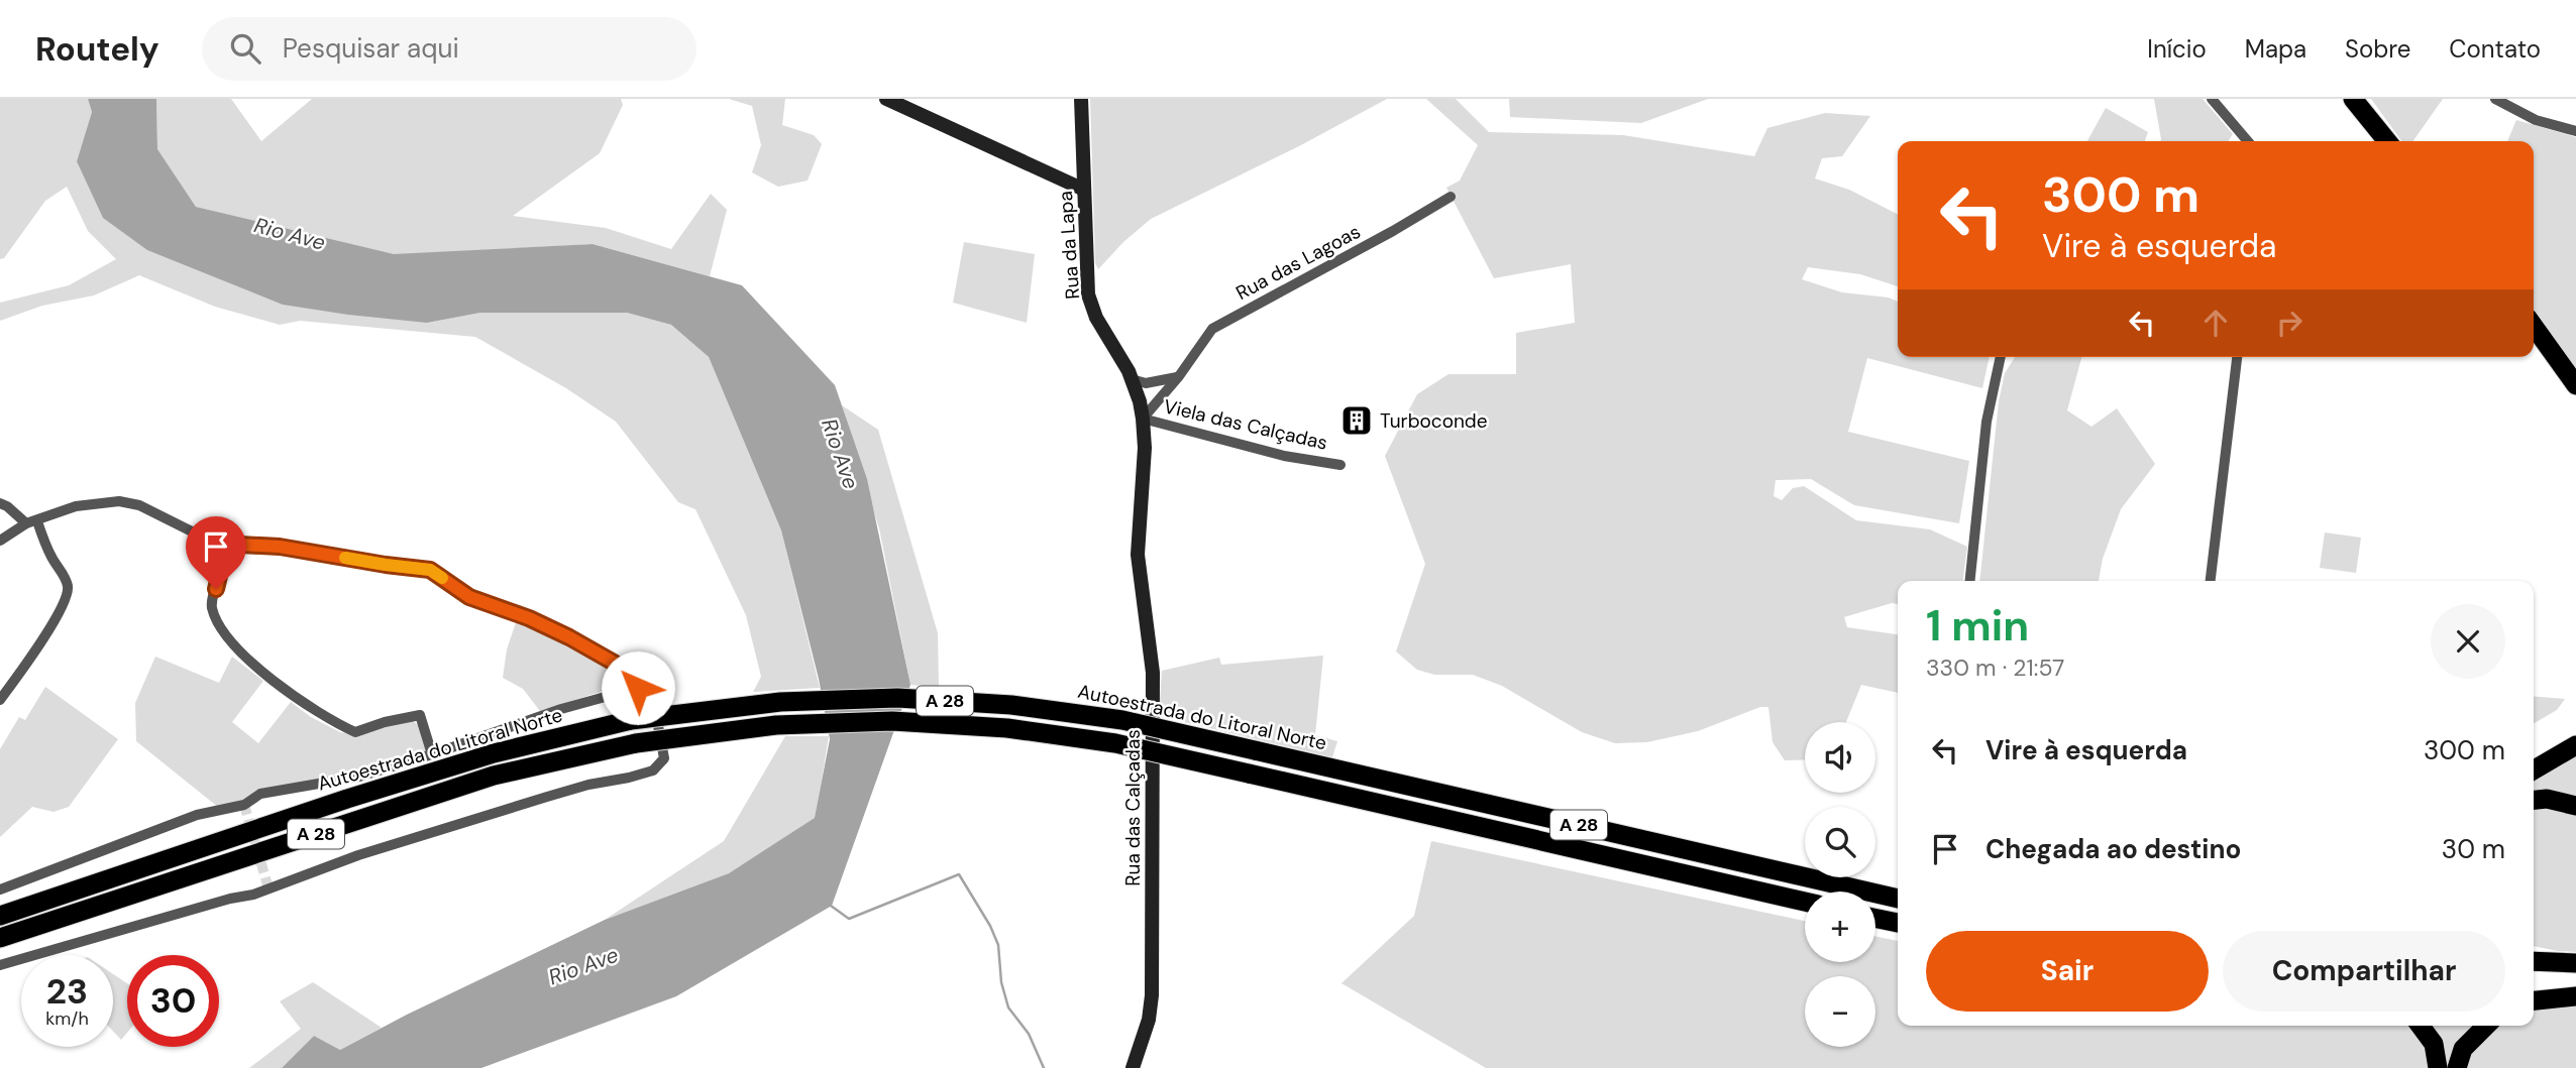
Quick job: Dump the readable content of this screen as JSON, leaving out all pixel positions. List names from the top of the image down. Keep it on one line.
{"streets":{"highway":["A 28","Autoestrada do Litoral Norte"],"main road":["Rua da Lapa","Rua das Calçadas"],"street":["Rua das Lagoas","Viela das Calçadas"]},"crossings":[["Rua da Lapa","Rua das Lagoas"],["Rua da Lapa","Viela das Calçadas"],["Rua da Lapa","Rua das Calçadas"],["Rua das Lagoas","Viela das Calçadas"],["Rua das Lagoas","Rua das Calçadas"],["Viela das Calçadas","Rua das Calçadas"]],"water":["Rio Ave"],"places":{"building":["Turboconde"]},"page":{"header":"Routely","search":"Pesquisar aqui","nav":["Início","Mapa","Sobre","Contato"],"turn":["300 m","Vire à esquerda"],"heading":["1 min","330 m · 21:57"],"list":[{"name":"Vire à esquerda","value":"300 m"},{"name":"Chegada ao destino","value":"30 m"}],"map_buttons":["+","−"],"buttons":["Sair","Compartilhar"],"speed":"23 km/h","limit":"30"}}
